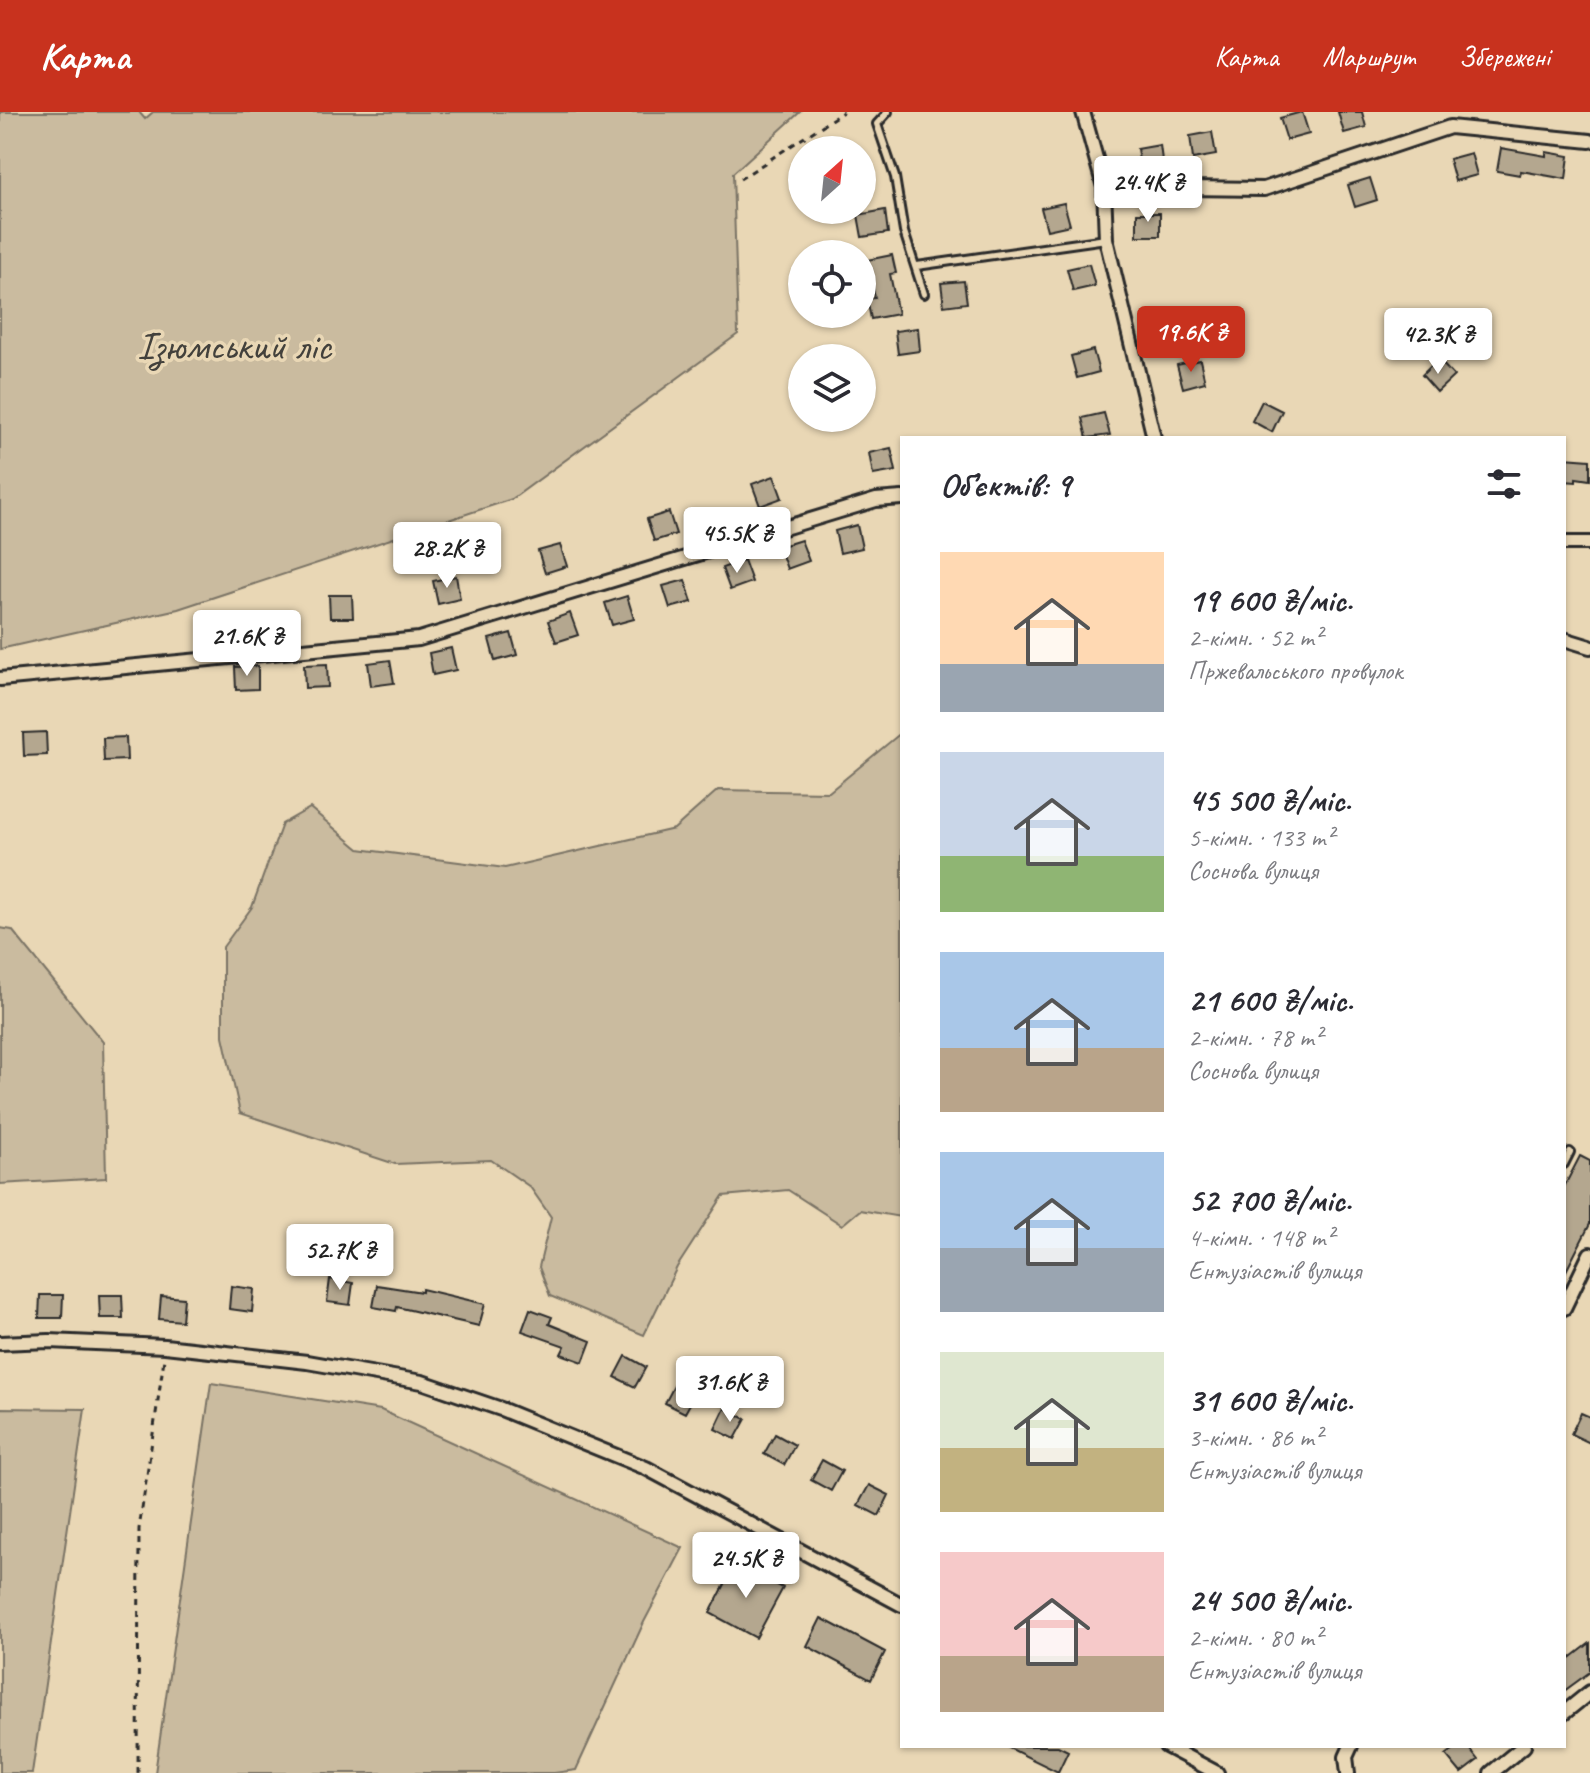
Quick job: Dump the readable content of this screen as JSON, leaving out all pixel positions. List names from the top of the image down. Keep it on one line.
{"parks":["Ізюмський ліс"],"north":"top right","page":{"header":"Карта","nav":["Карта","Маршрут","Збережені"],"price":["24.4K ₴","19.6K ₴","42.3K ₴","45.5K ₴","28.2K ₴","21.6K ₴","52.7K ₴","31.6K ₴","24.5K ₴"],"heading":"Об’єктів: 9","list":[{"name":"19 600 ₴/міс.","note":"2-кімн. · 52 m² · Пржевальського провулок"},{"name":"45 500 ₴/міс.","note":"5-кімн. · 133 m² · Соснова вулиця"},{"name":"21 600 ₴/міс.","note":"2-кімн. · 78 m² · Соснова вулиця"},{"name":"52 700 ₴/міс.","note":"4-кімн. · 148 m² · Ентузіастів вулиця"},{"name":"31 600 ₴/міс.","note":"3-кімн. · 86 m² · Ентузіастів вулиця"},{"name":"24 500 ₴/міс.","note":"2-кімн. · 80 m² · Ентузіастів вулиця"}]}}
